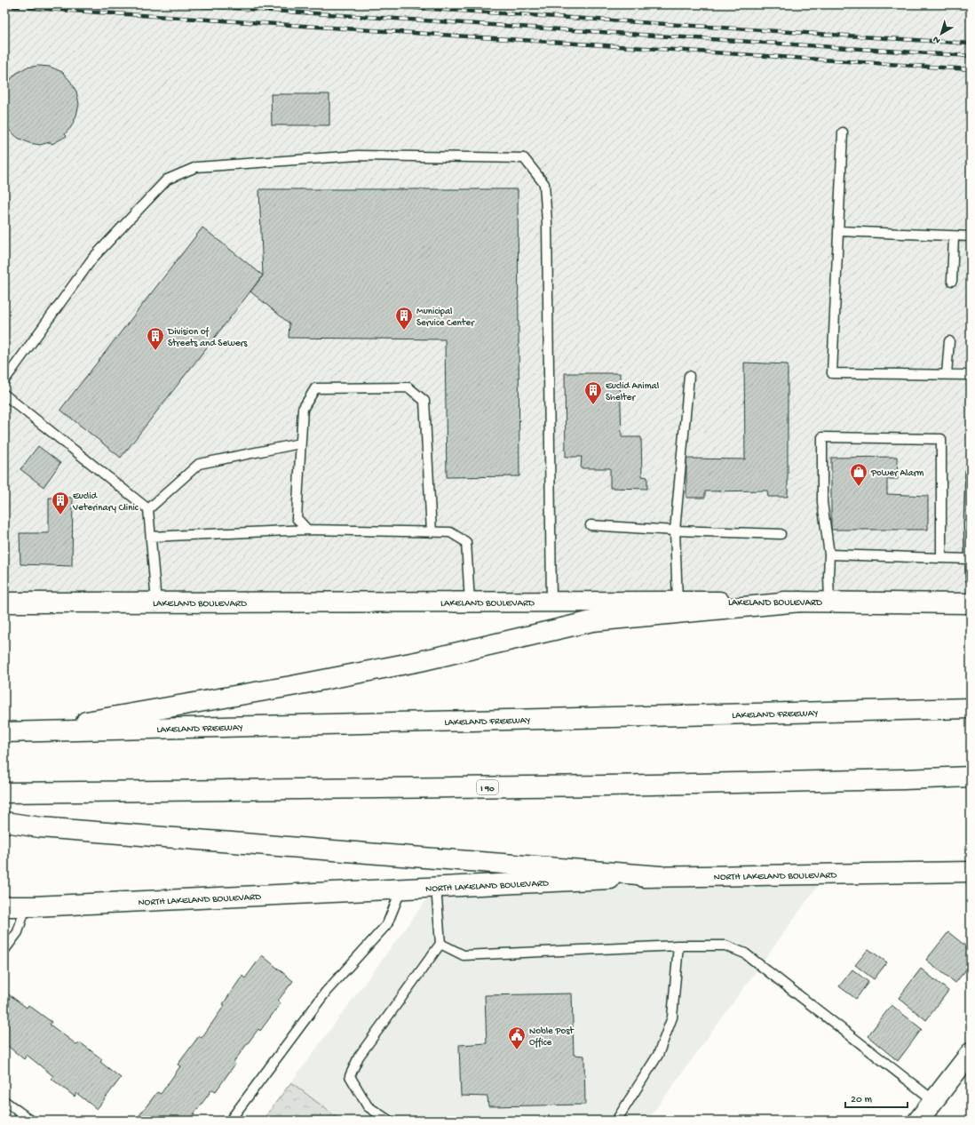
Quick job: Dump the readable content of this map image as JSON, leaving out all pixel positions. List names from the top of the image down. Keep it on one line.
{"streets":{"main road":["LAKELAND BOULEVARD","LAKELAND FREEWAY","I 90","NORTH LAKELAND BOULEVARD"]},"places":{"building":["Municipal Service Center","Division of Streets and Sewers","Euclid Animal Shelter","Euclid Veterinary Clinic"],"shop":["Power Alarm"],"public building":["Noble Post Office"]},"scale_bar":"20 m","north":"bottom left"}
